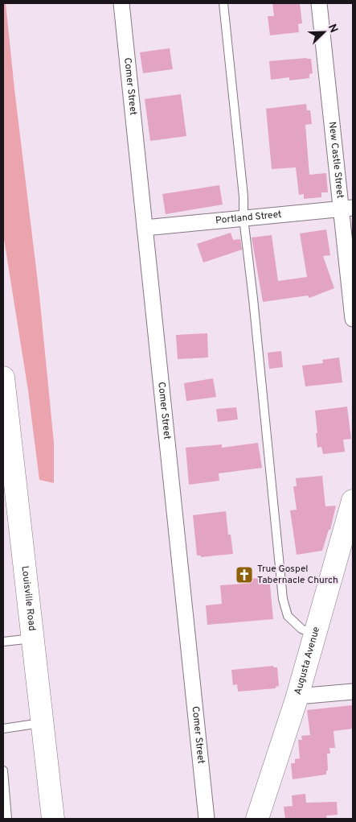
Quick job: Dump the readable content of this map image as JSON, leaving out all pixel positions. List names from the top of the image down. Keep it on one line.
{"streets":{"main road":["Louisville Road","Augusta Avenue"],"street":["Comer Street","New Castle Street","Portland Street"]},"crossings":[["Comer Street","Portland Street"],["New Castle Street","Portland Street"]],"places":{"church":["True Gospel Tabernacle Church"]},"north":"top right"}
